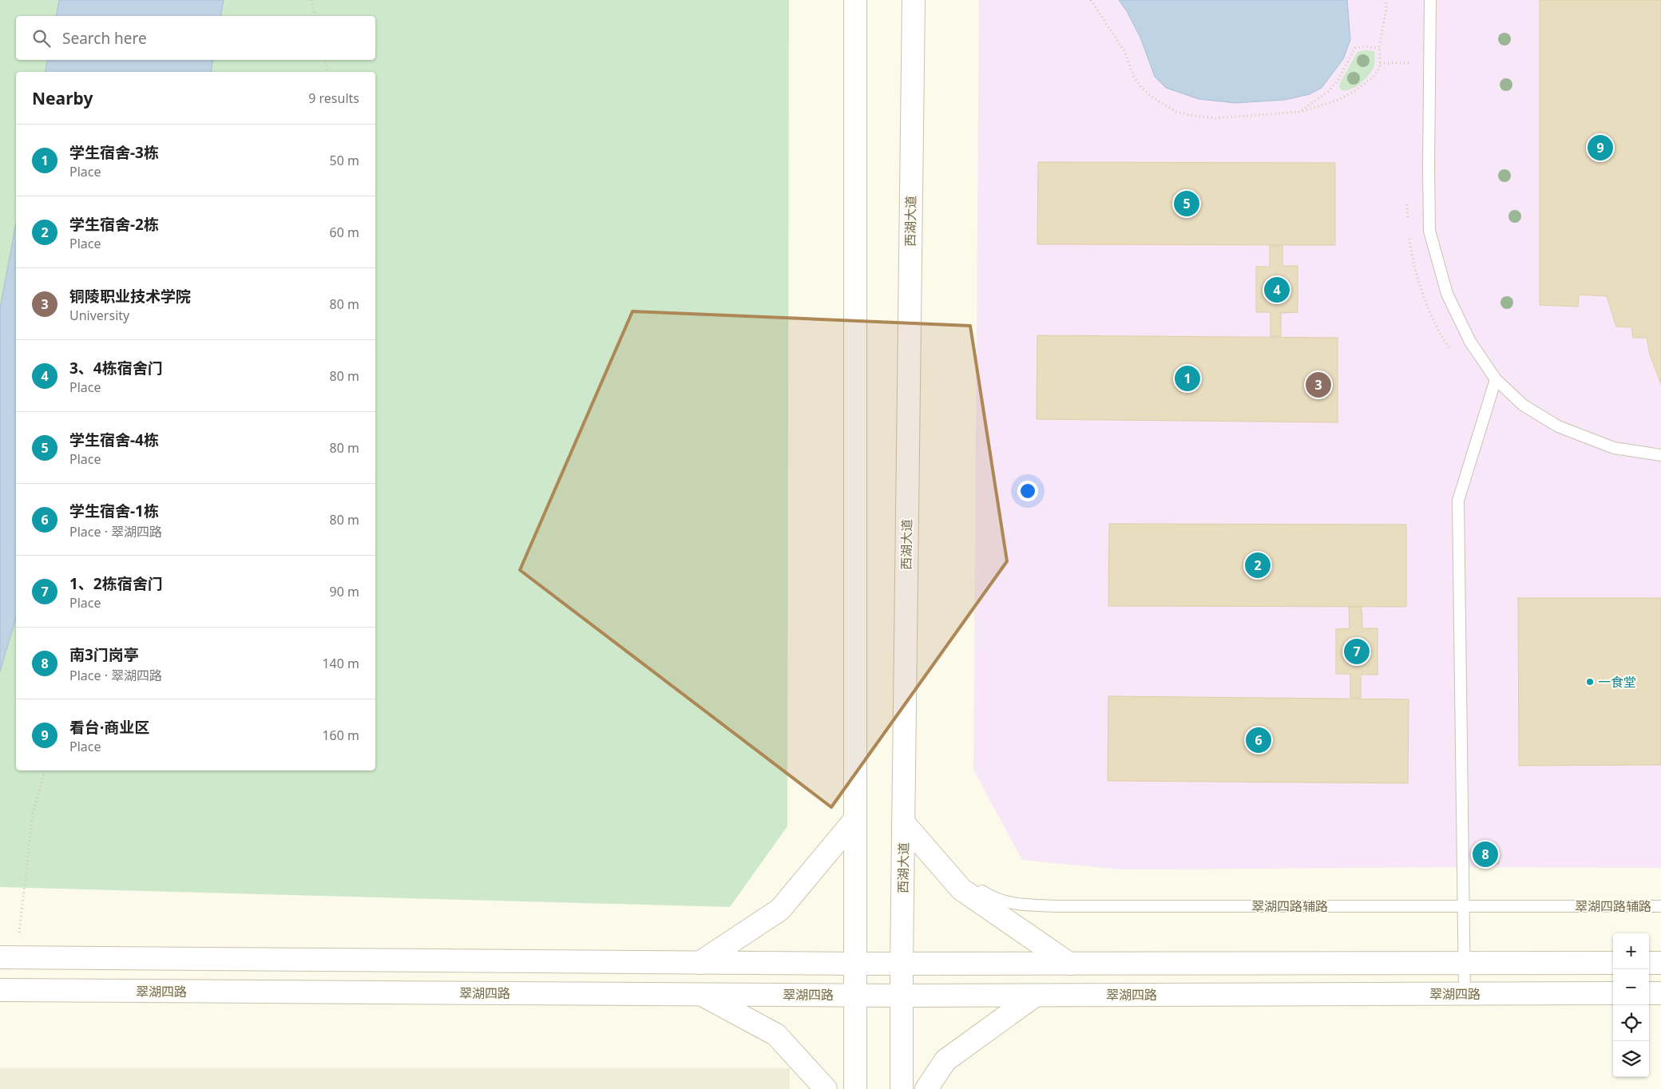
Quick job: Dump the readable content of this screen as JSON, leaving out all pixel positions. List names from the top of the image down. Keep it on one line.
{"streets":{"street":["西湖大道","翠湖四路"],"lane":["翠湖四路辅路"]},"crossings":[["西湖大道","翠湖四路"]],"places":["一食堂"],"page":{"search":"Search here","heading":["Nearby","9 results"],"list":[{"mark":"1","name":"学生宿舍-3栋","note":"Place","value":"50 m"},{"mark":"2","name":"学生宿舍-2栋","note":"Place","value":"60 m"},{"mark":"3","name":"铜陵职业技术学院","note":"University","value":"80 m"},{"mark":"4","name":"3、4栋宿舍门","note":"Place","value":"80 m"},{"mark":"5","name":"学生宿舍-4栋","note":"Place","value":"80 m"},{"mark":"6","name":"学生宿舍-1栋","note":"Place · 翠湖四路","value":"80 m"},{"mark":"7","name":"1、2栋宿舍门","note":"Place","value":"90 m"},{"mark":"8","name":"南3门岗亭","note":"Place · 翠湖四路","value":"140 m"},{"mark":"9","name":"看台·商业区","note":"Place","value":"160 m"}],"pins":["9","5","4","1","3","2","7","6","8"],"map_buttons":["+","−"]}}
